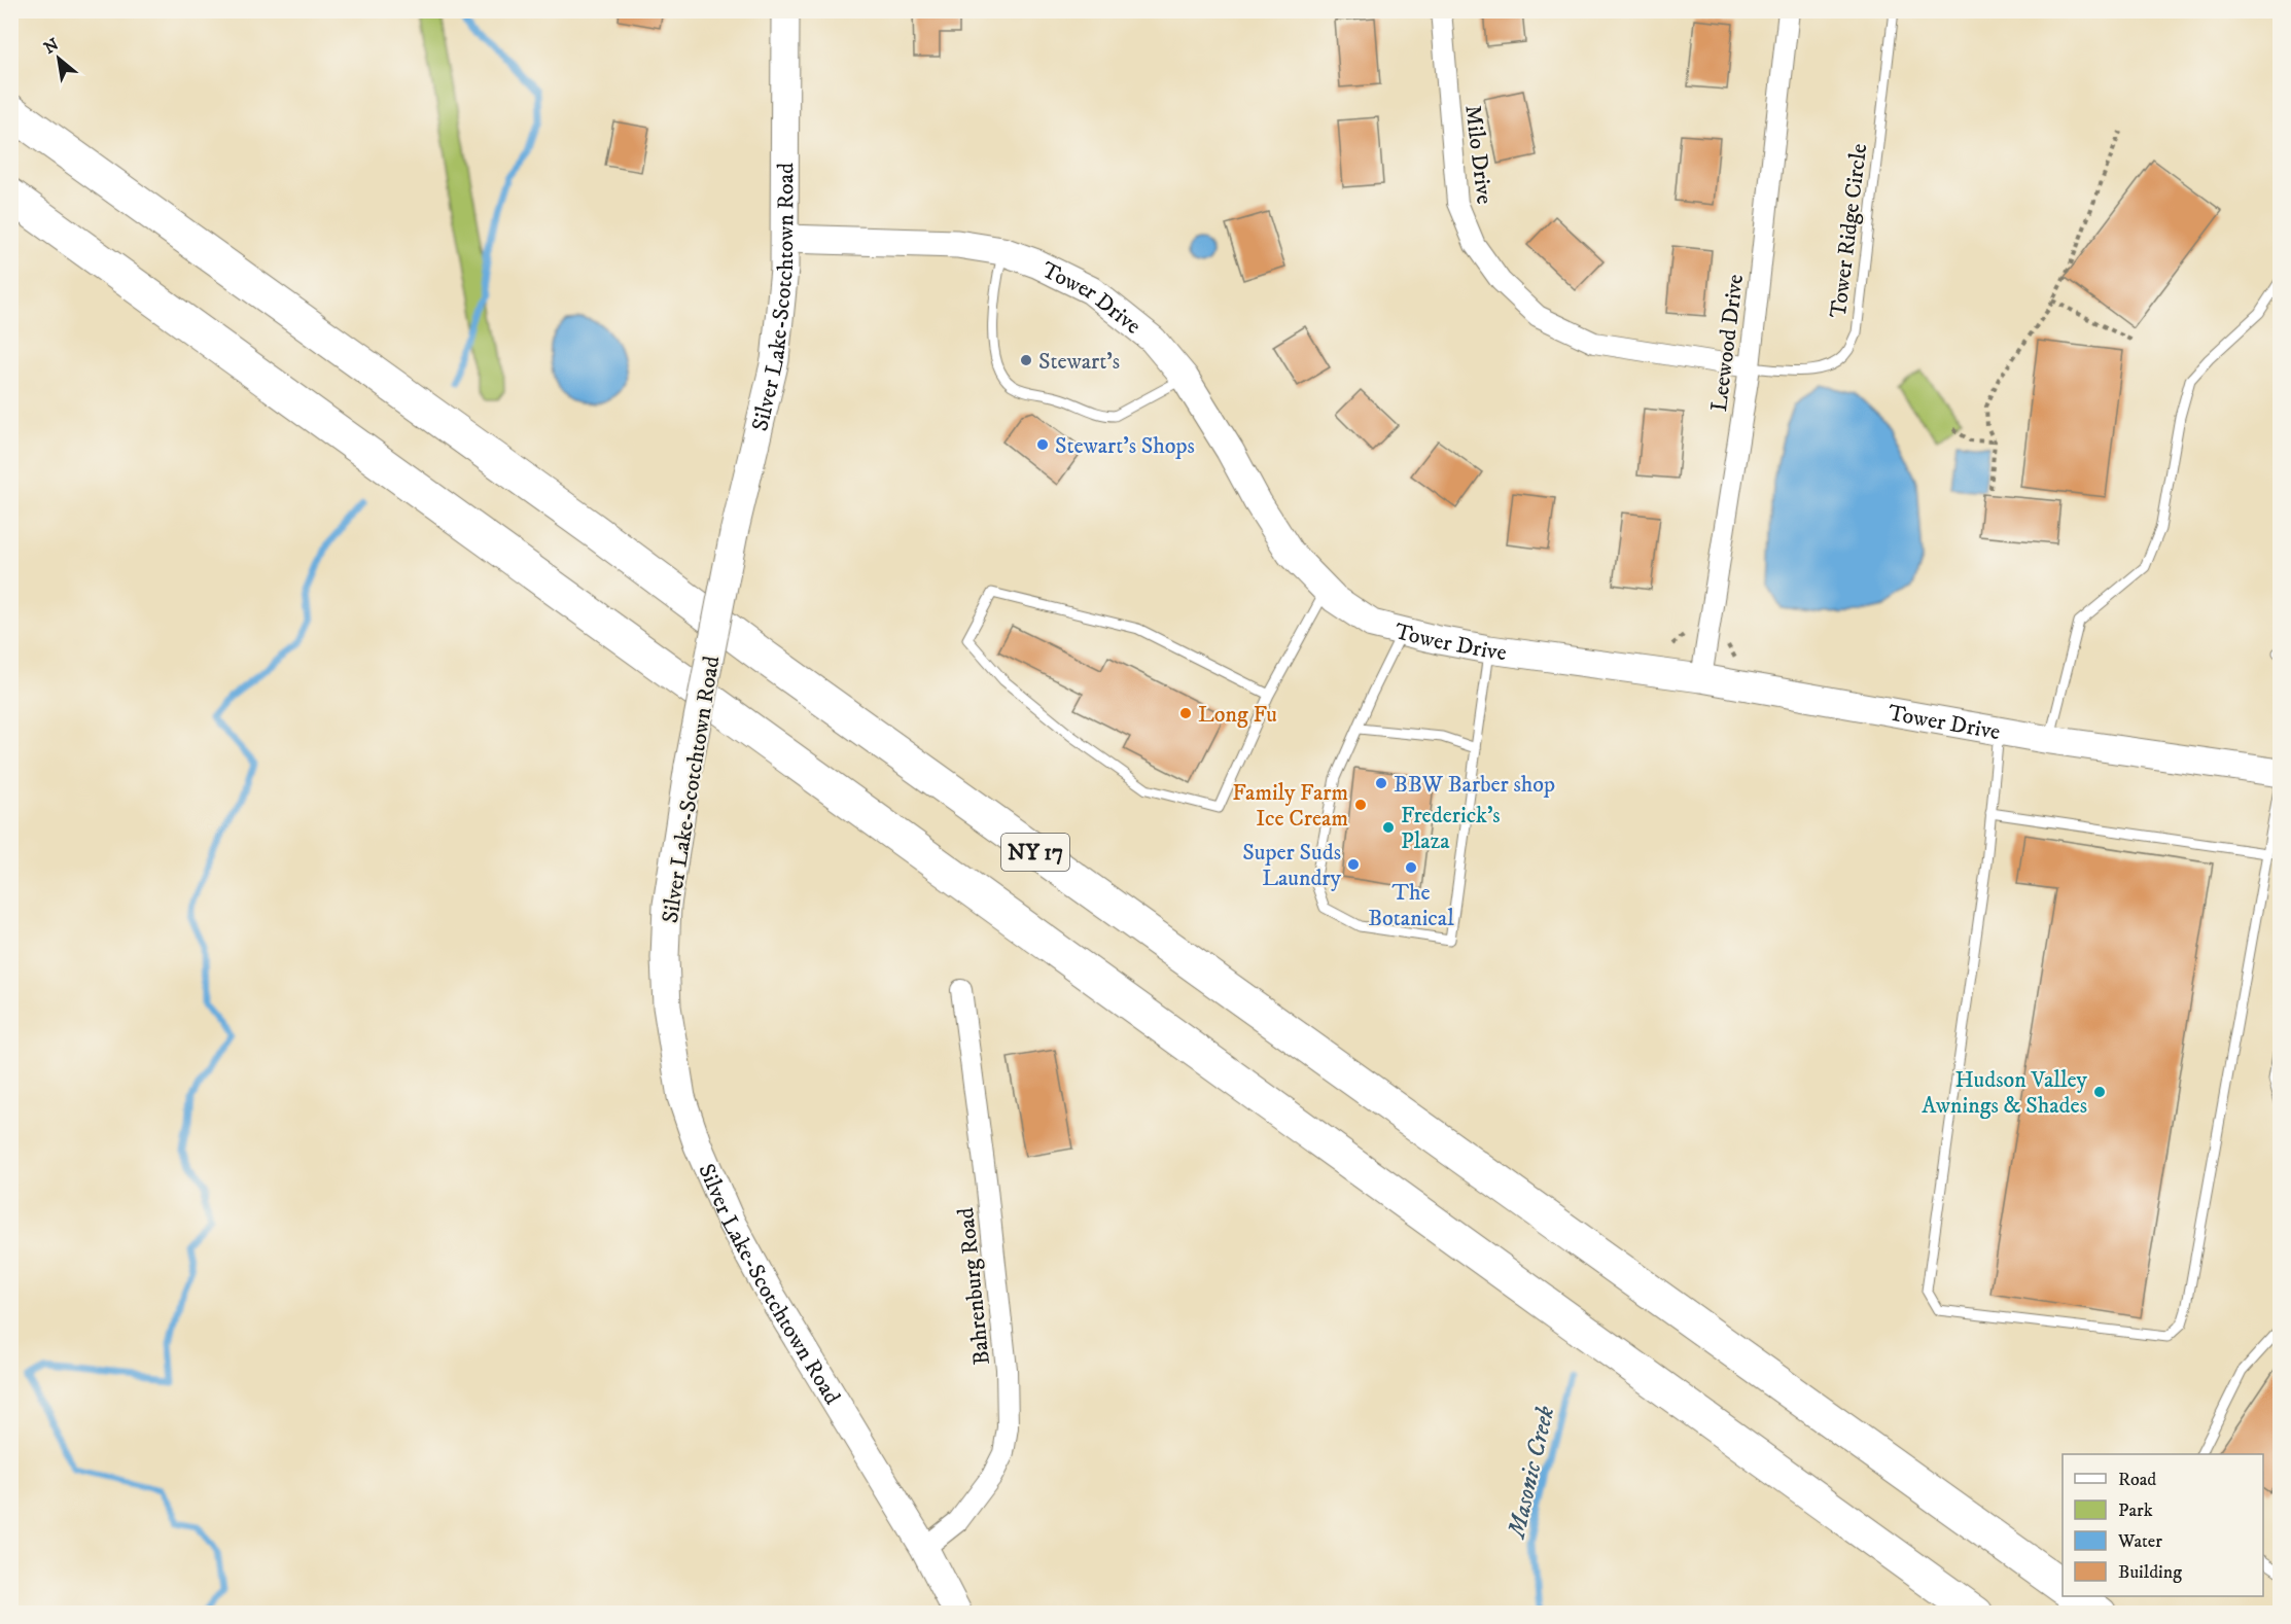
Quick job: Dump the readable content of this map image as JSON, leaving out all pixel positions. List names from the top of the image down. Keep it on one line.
{"streets":{"highway":["NY 17"],"street":["Milo Drive","Silver Lake-Scotchtown Road","Tower Drive","Leewood Drive","Bahrenburg Road"],"lane":["Tower Ridge Circle"]},"crossings":[["Milo Drive","Tower Ridge Circle"],["Milo Drive","Leewood Drive"],["Tower Ridge Circle","Leewood Drive"],["Silver Lake-Scotchtown Road","Tower Drive"],["Silver Lake-Scotchtown Road","Bahrenburg Road"],["Tower Drive","Leewood Drive"]],"water":["Masonic Creek"],"places":["Stewart's","Stewart's Shops","Long Fu","BBW Barber shop","Family Farm Ice Cream","Frederick's Plaza","Super Suds Laundry","The Botanical","Hudson Valley Awnings & Shades"],"legend":["Road","Park","Water","Building"],"north":"top left"}
